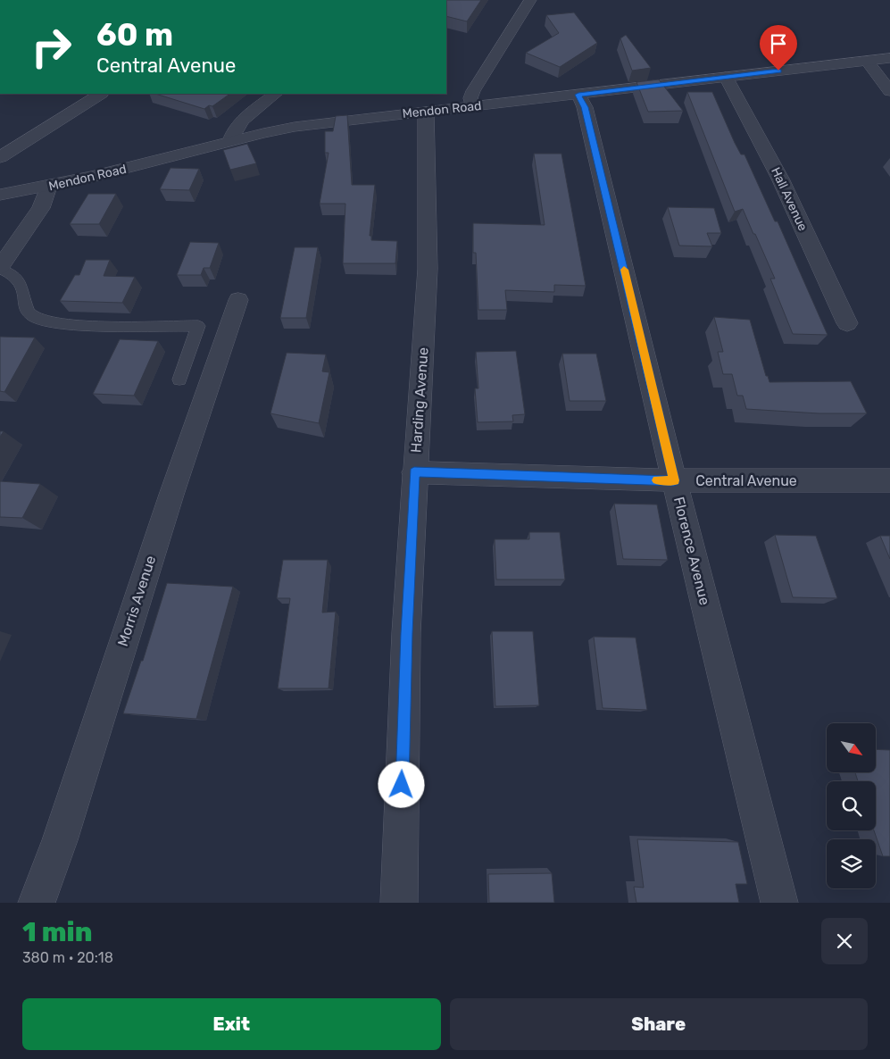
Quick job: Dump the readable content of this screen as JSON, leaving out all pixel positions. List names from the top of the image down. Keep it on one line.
{"streets":{"street":["Mendon Road","Hall Avenue","Harding Avenue","Central Avenue","Florence Avenue","Morris Avenue"]},"crossings":[["Mendon Road","Hall Avenue"],["Mendon Road","Harding Avenue"],["Mendon Road","Florence Avenue"],["Harding Avenue","Central Avenue"],["Central Avenue","Florence Avenue"]],"north":"bottom right","page":{"turn":["60 m","Central Avenue"],"heading":["1 min","380 m · 20:18"],"buttons":["Exit","Share"]}}
